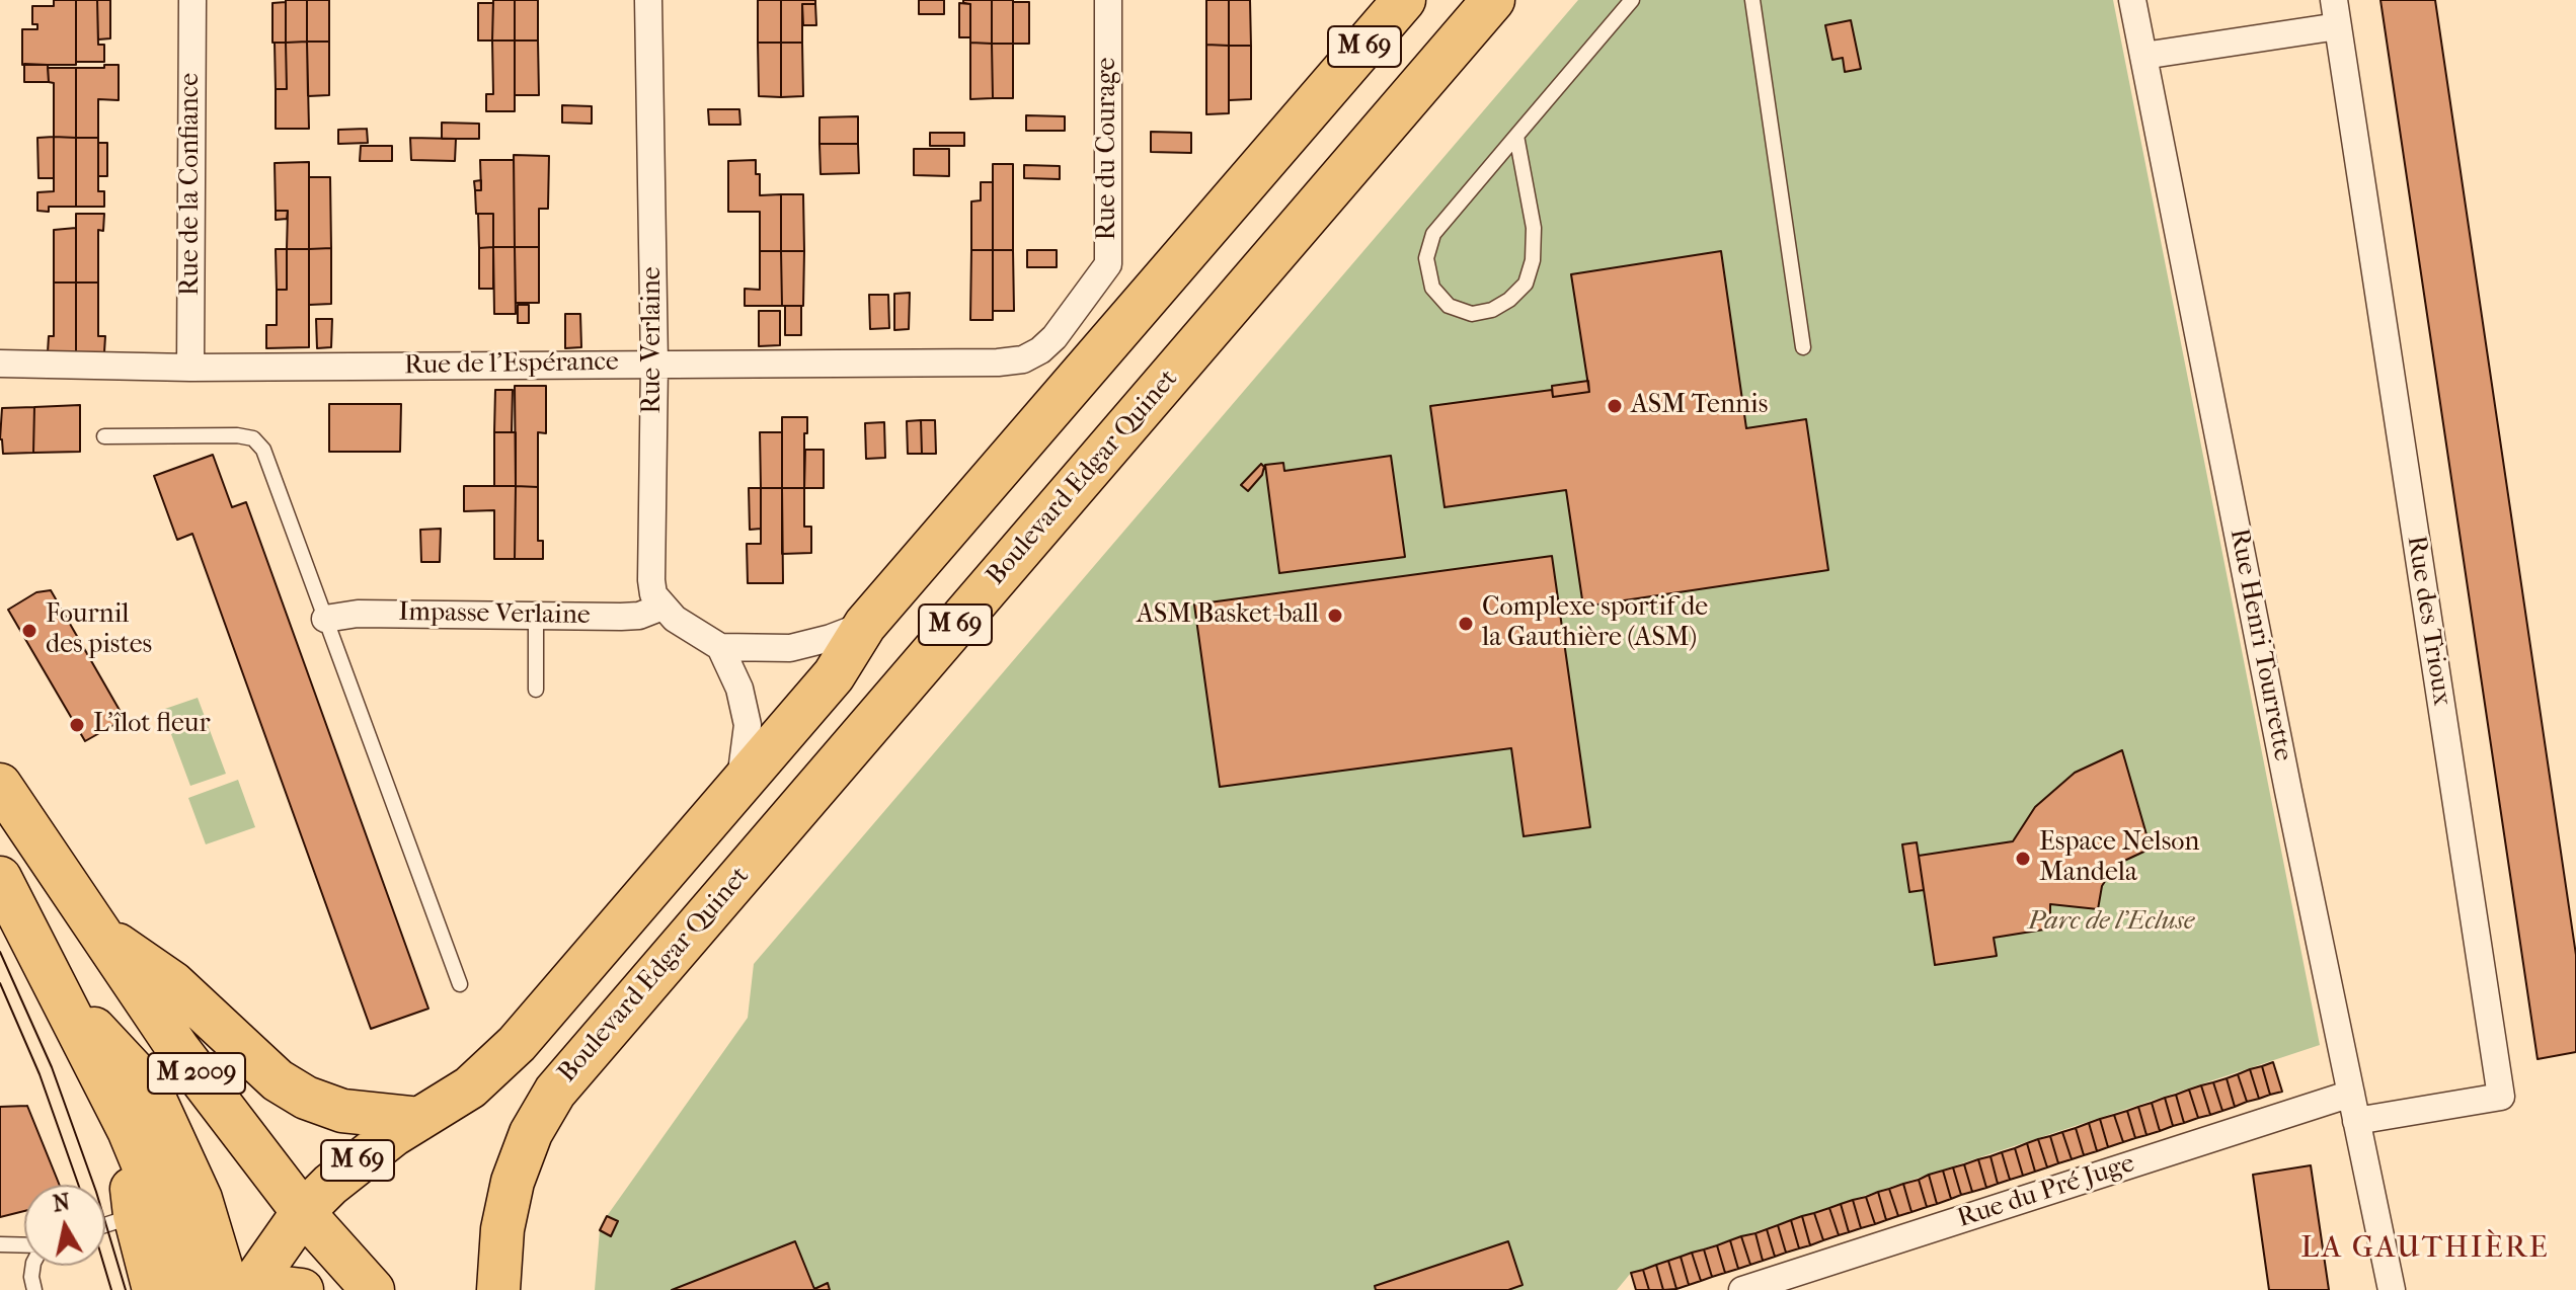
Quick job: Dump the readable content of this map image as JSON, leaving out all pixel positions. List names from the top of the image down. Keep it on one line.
{"streets":{"main road":["M 69","Boulevard Edgar Quinet","M 2009"],"street":["Rue du Courage","Rue de la Confiance","Rue Verlaine","Rue de l'Espérance","Impasse Verlaine","Rue des Trioux","Rue Henri Tourrette","Rue du Pré Juge"]},"crossings":[["M 69","M 2009"],["Rue du Courage","Rue de l'Espérance"],["Rue de la Confiance","Rue de l'Espérance"],["Rue Verlaine","Rue de l'Espérance"],["Rue Verlaine","Impasse Verlaine"],["Rue des Trioux","Rue Henri Tourrette"],["Rue Henri Tourrette","Rue du Pré Juge"]],"districts":["LA GAUTHIÈRE"],"parks":["Parc de l'Ecluse"],"places":["ASM Tennis","ASM Basket-ball","Complexe sportif de la Gauthière (ASM)","Fournil des pistes","L'îlot fleur","Espace Nelson Mandela"],"north":"top"}
